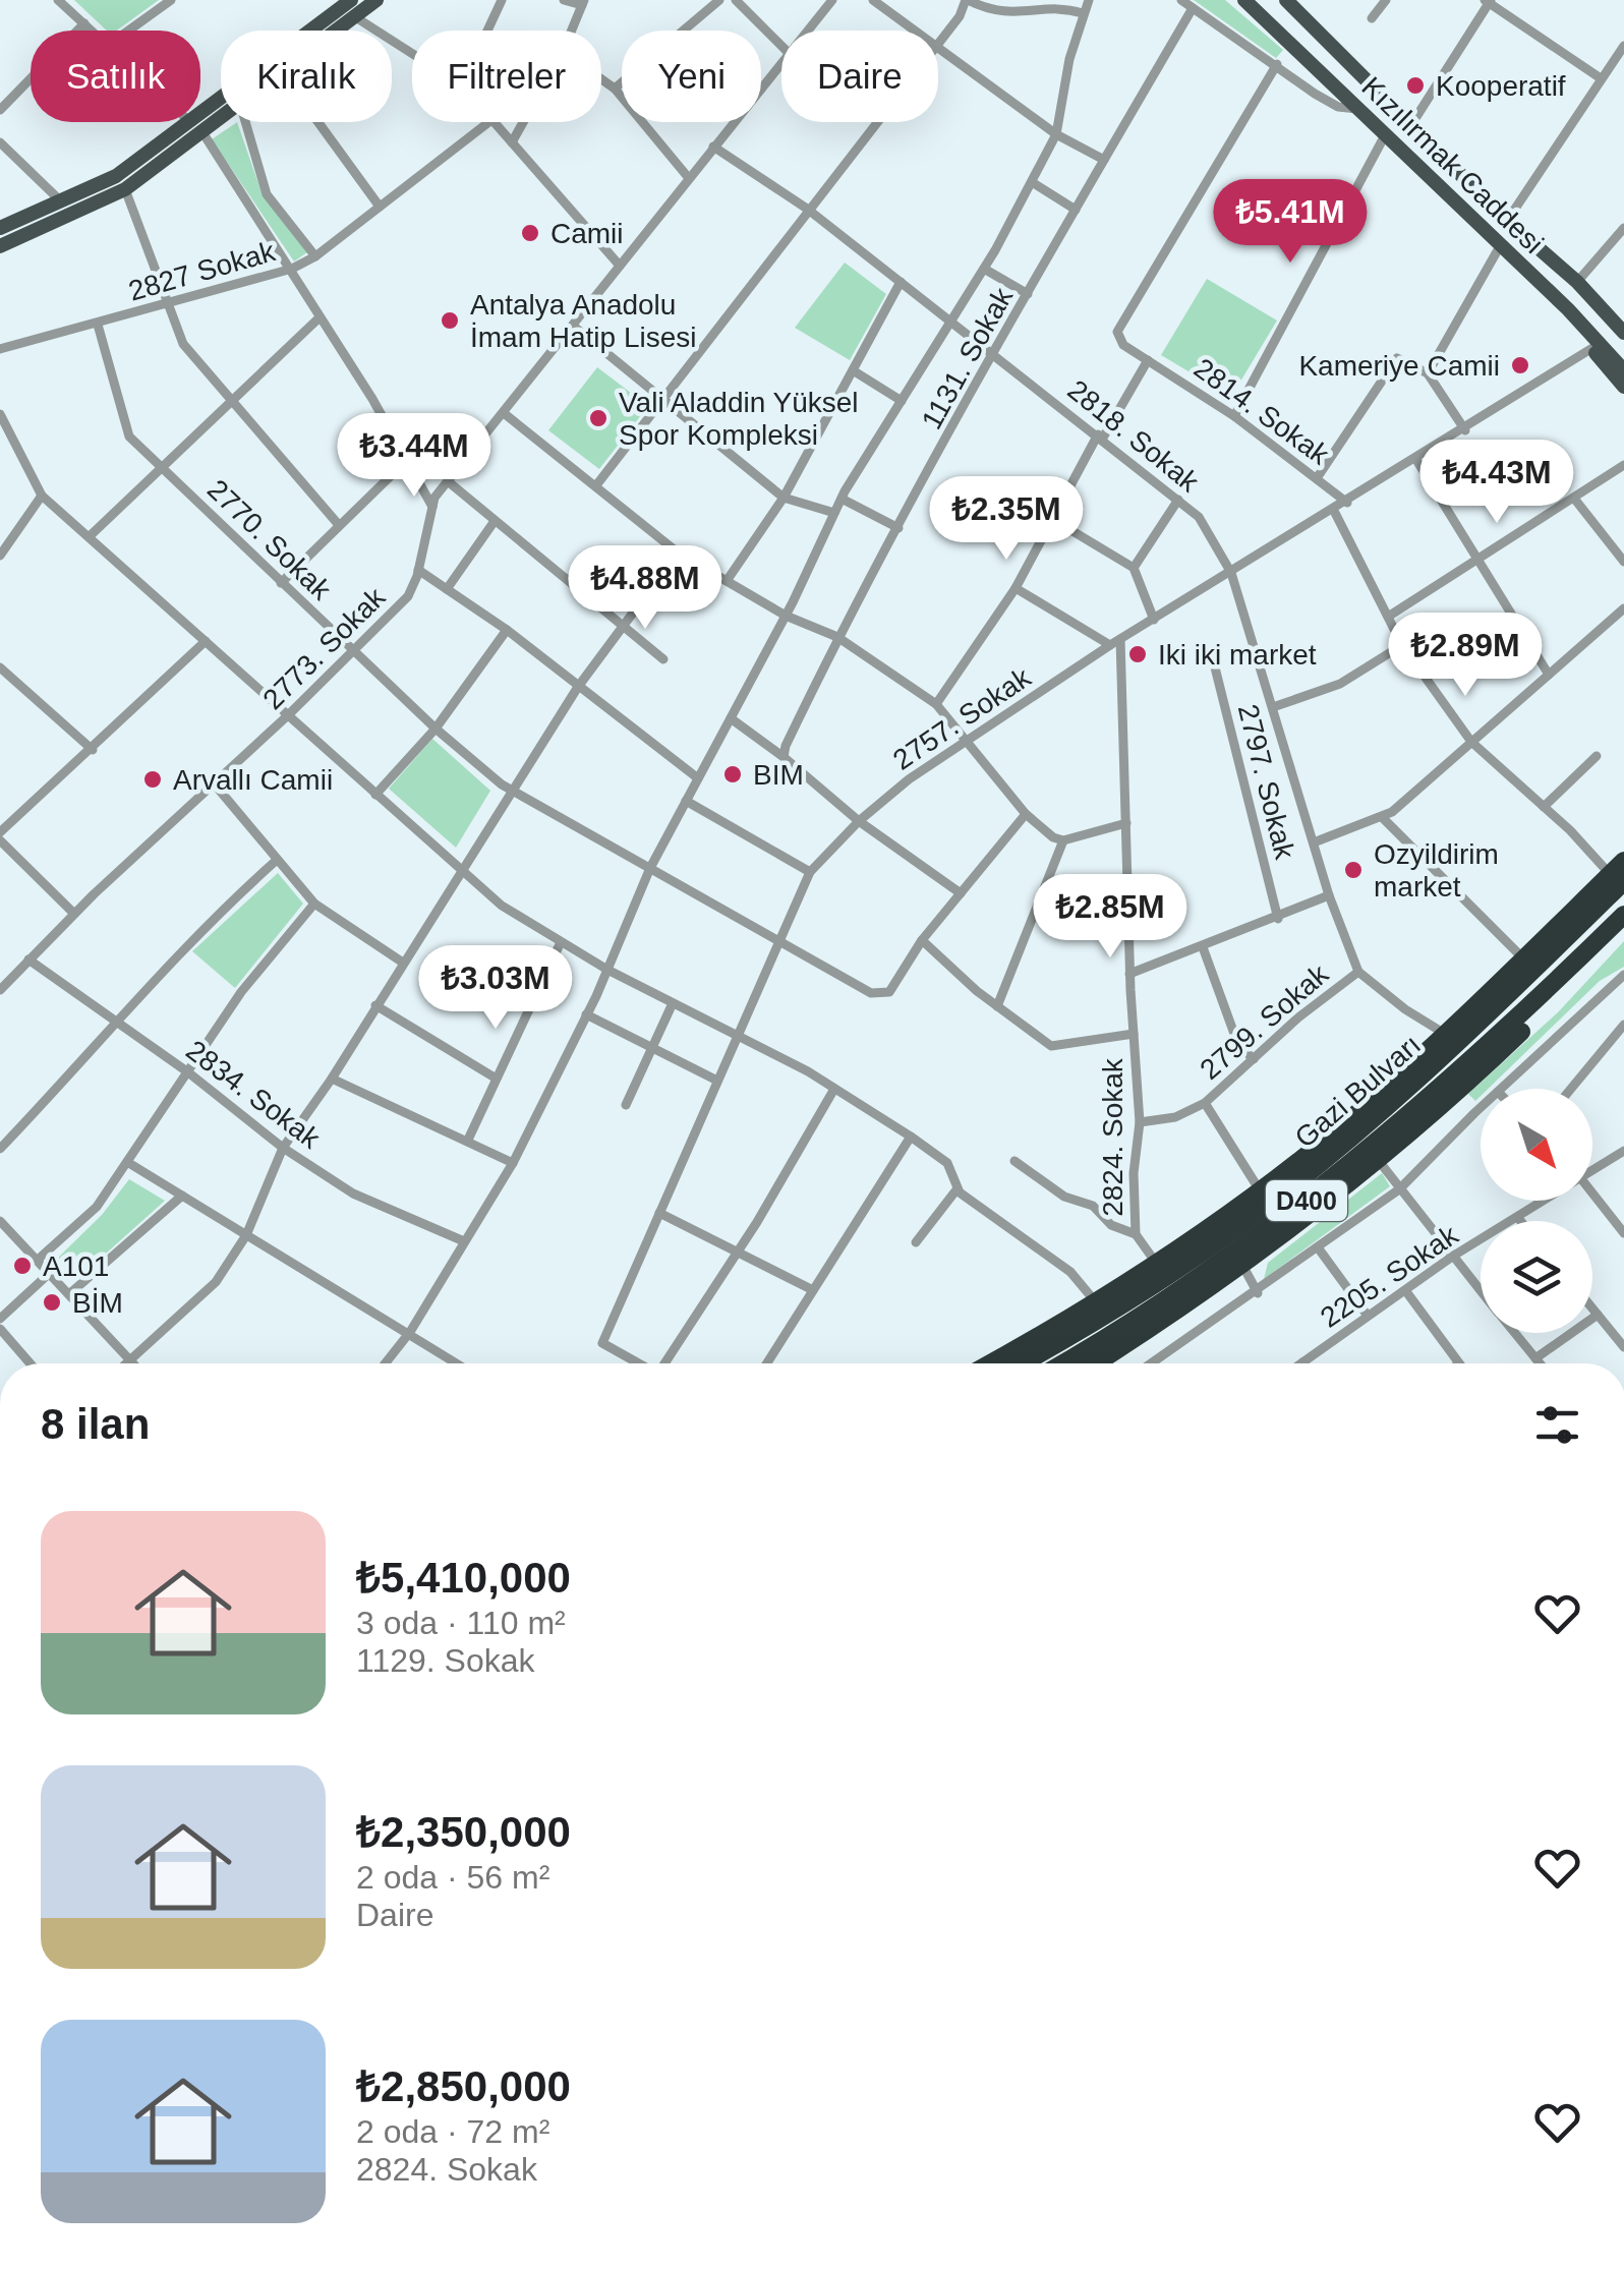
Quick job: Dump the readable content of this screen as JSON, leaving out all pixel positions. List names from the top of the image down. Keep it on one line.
{"streets":{"highway":["Gazi Bulvarı","D400"],"main road":["Kızılırmak Caddesi"],"street":["2827 Sokak","1131. Sokak","2814. Sokak","2818. Sokak","2770. Sokak","2773. Sokak","2757. Sokak","2797. Sokak","2799. Sokak","2834. Sokak","2824. Sokak","2205. Sokak"]},"crossings":[["2827 Sokak","2770. Sokak"],["1131. Sokak","2818. Sokak"],["2814. Sokak","2757. Sokak"],["2818. Sokak","2773. Sokak"],["2818. Sokak","2757. Sokak"],["2818. Sokak","2799. Sokak"],["2770. Sokak","2773. Sokak"],["2770. Sokak","2757. Sokak"],["2773. Sokak","2834. Sokak"],["2757. Sokak","2824. Sokak"],["2799. Sokak","2824. Sokak"]],"places":["Kooperatif","Camii","Antalya Anadolu İmam Hatip Lisesi","Kameriye Camii","Vali Aladdin Yüksel Spor Kompleksi","Iki iki market","BIM","Arvallı Camii","Ozyildirim market","A101","BİM"],"north":"bottom right","page":{"chip":["Satılık","Kiralık","Filtreler","Yeni","Daire"],"price":["₺5.41M","₺3.44M","₺4.43M","₺2.35M","₺4.88M","₺2.89M","₺2.85M","₺3.03M"],"heading":"8 ilan","list":[{"name":"₺5,410,000","note":"3 oda · 110 m² · 1129. Sokak"},{"name":"₺2,350,000","note":"2 oda · 56 m² · Daire"},{"name":"₺2,850,000","note":"2 oda · 72 m² · 2824. Sokak"}]}}
